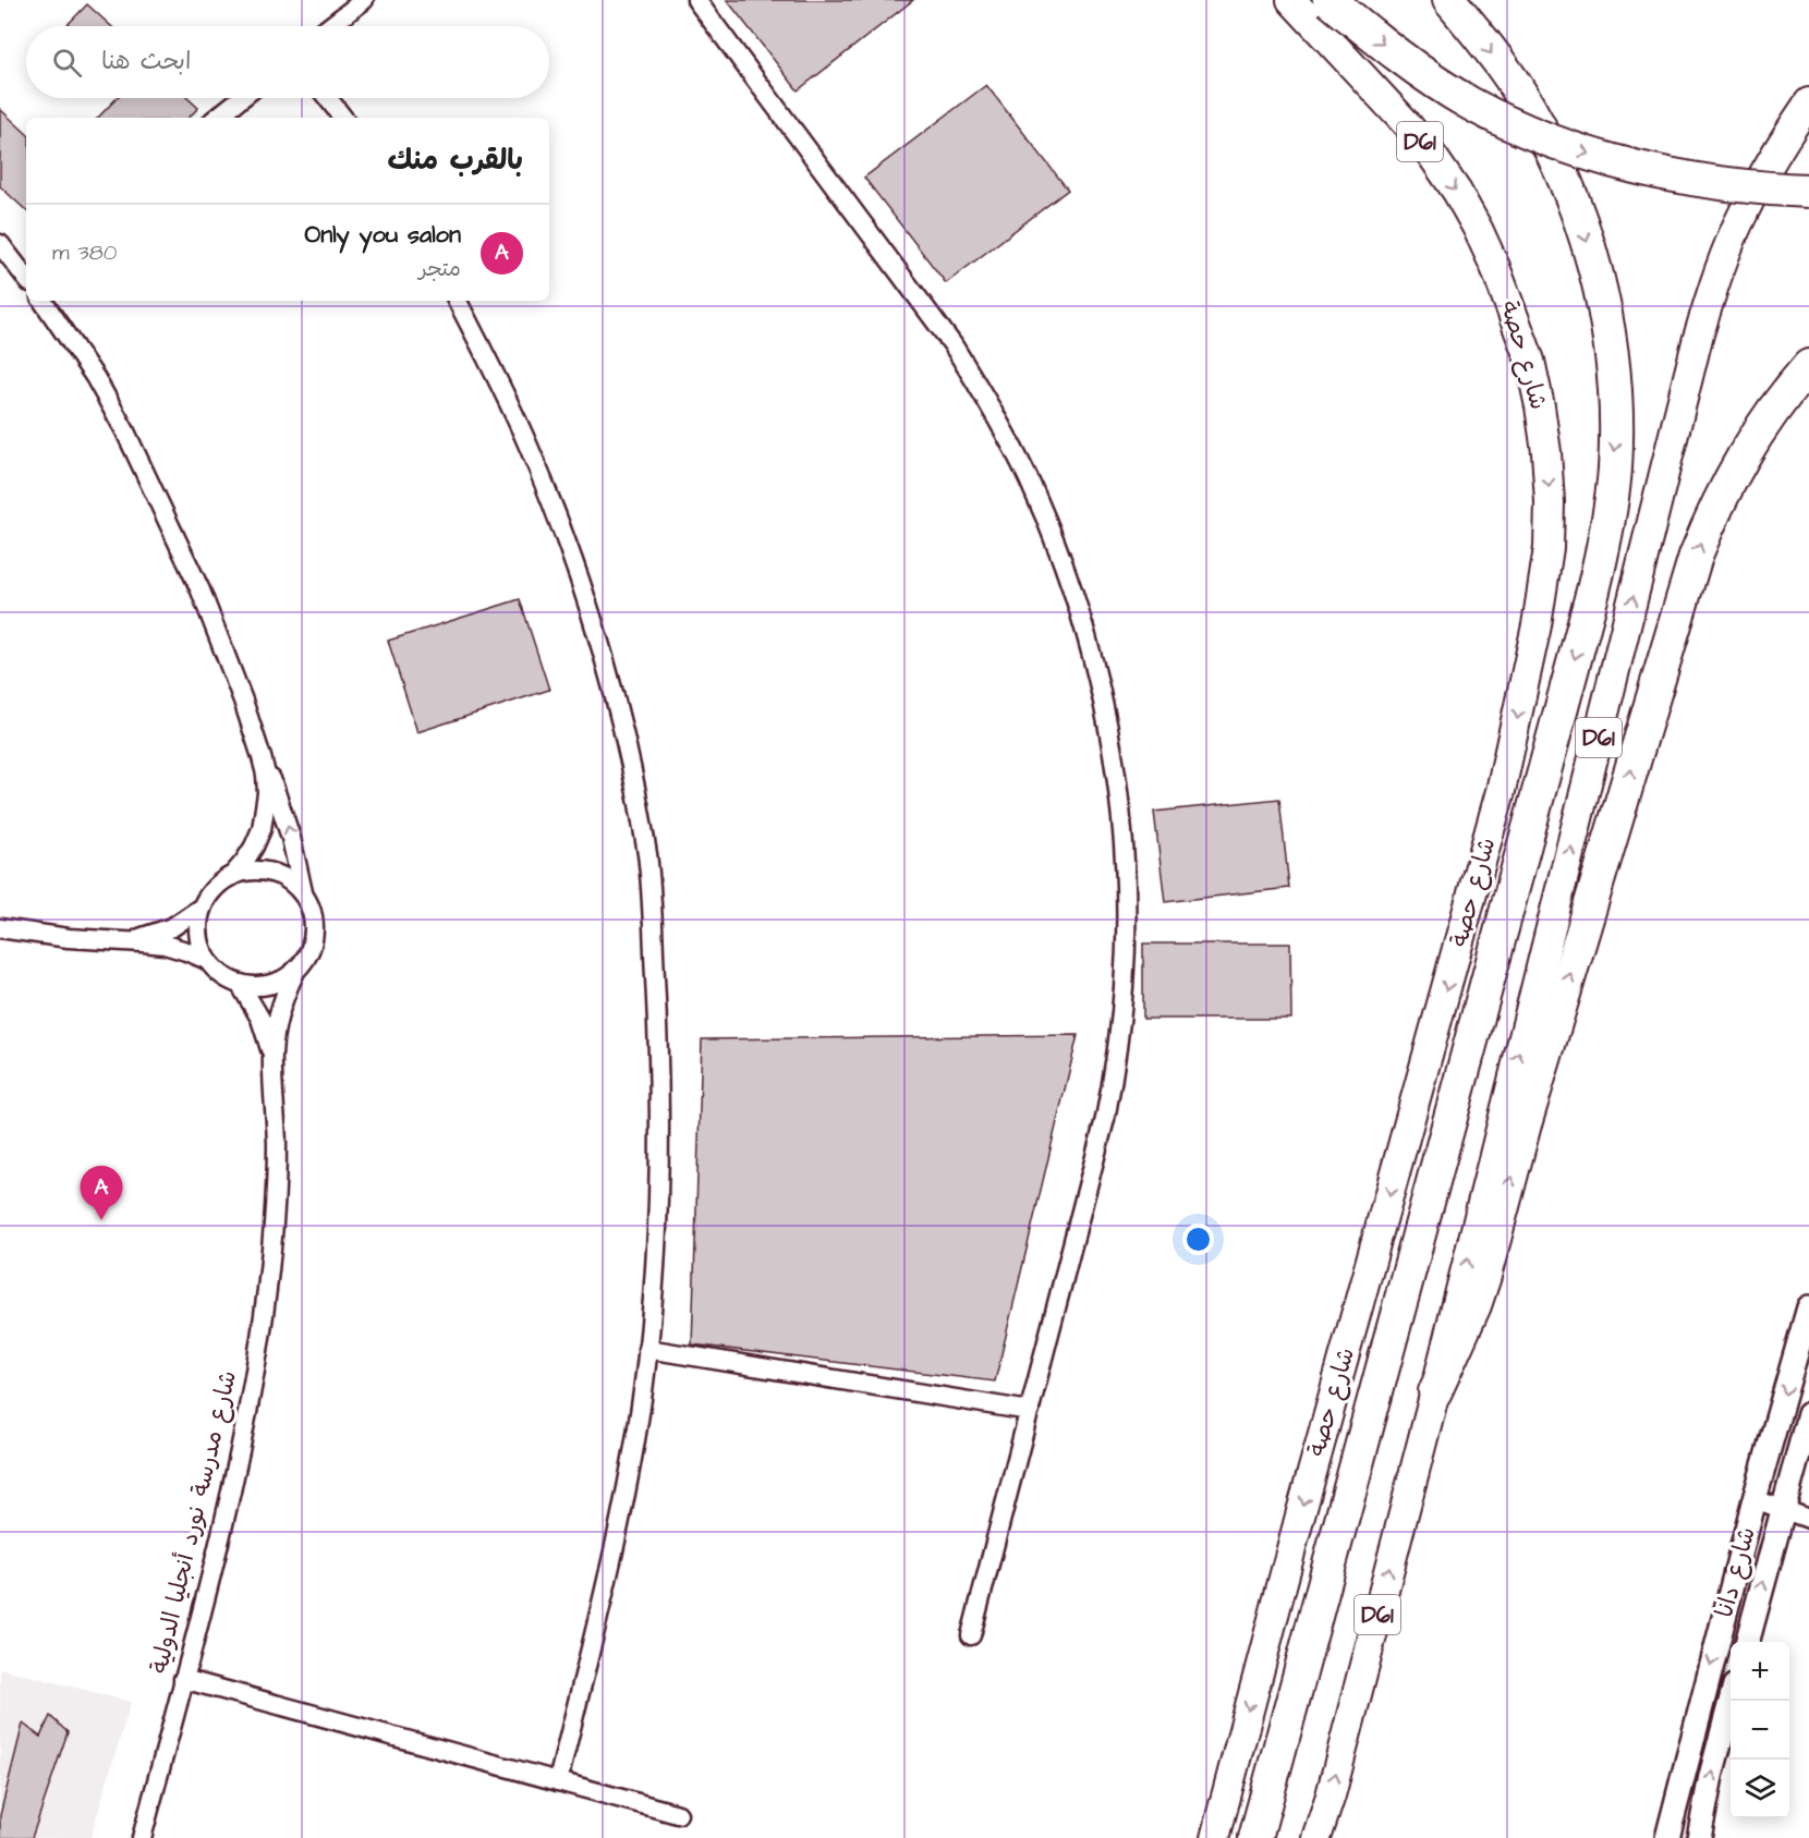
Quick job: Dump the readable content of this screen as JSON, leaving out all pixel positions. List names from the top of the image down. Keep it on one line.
{"streets":{"main road":["D61","شارع حصة"],"street":["شارع مدرسة نورد أنجليا الدولية","شارع دانا"]},"page":{"search":"ابحث هنا","heading":"بالقرب منك","list":[{"mark":"A","name":"Only you salon","note":"متجر","value":"380 m"}],"pins":"A","map_buttons":["+","−"]}}
